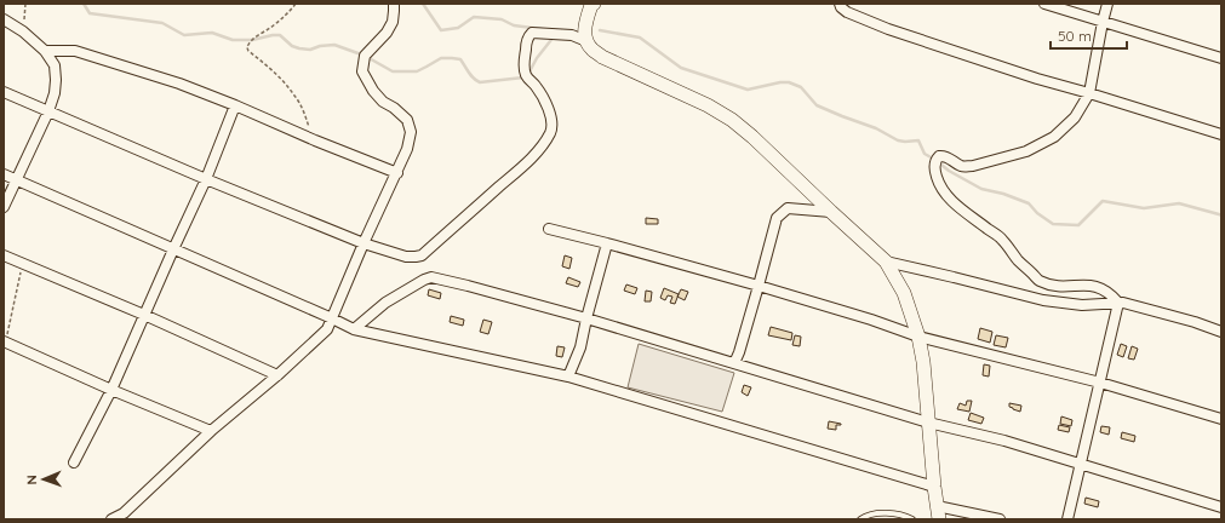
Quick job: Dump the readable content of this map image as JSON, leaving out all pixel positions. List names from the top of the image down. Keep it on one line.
{"scale_bar":"50 m","north":"left"}
